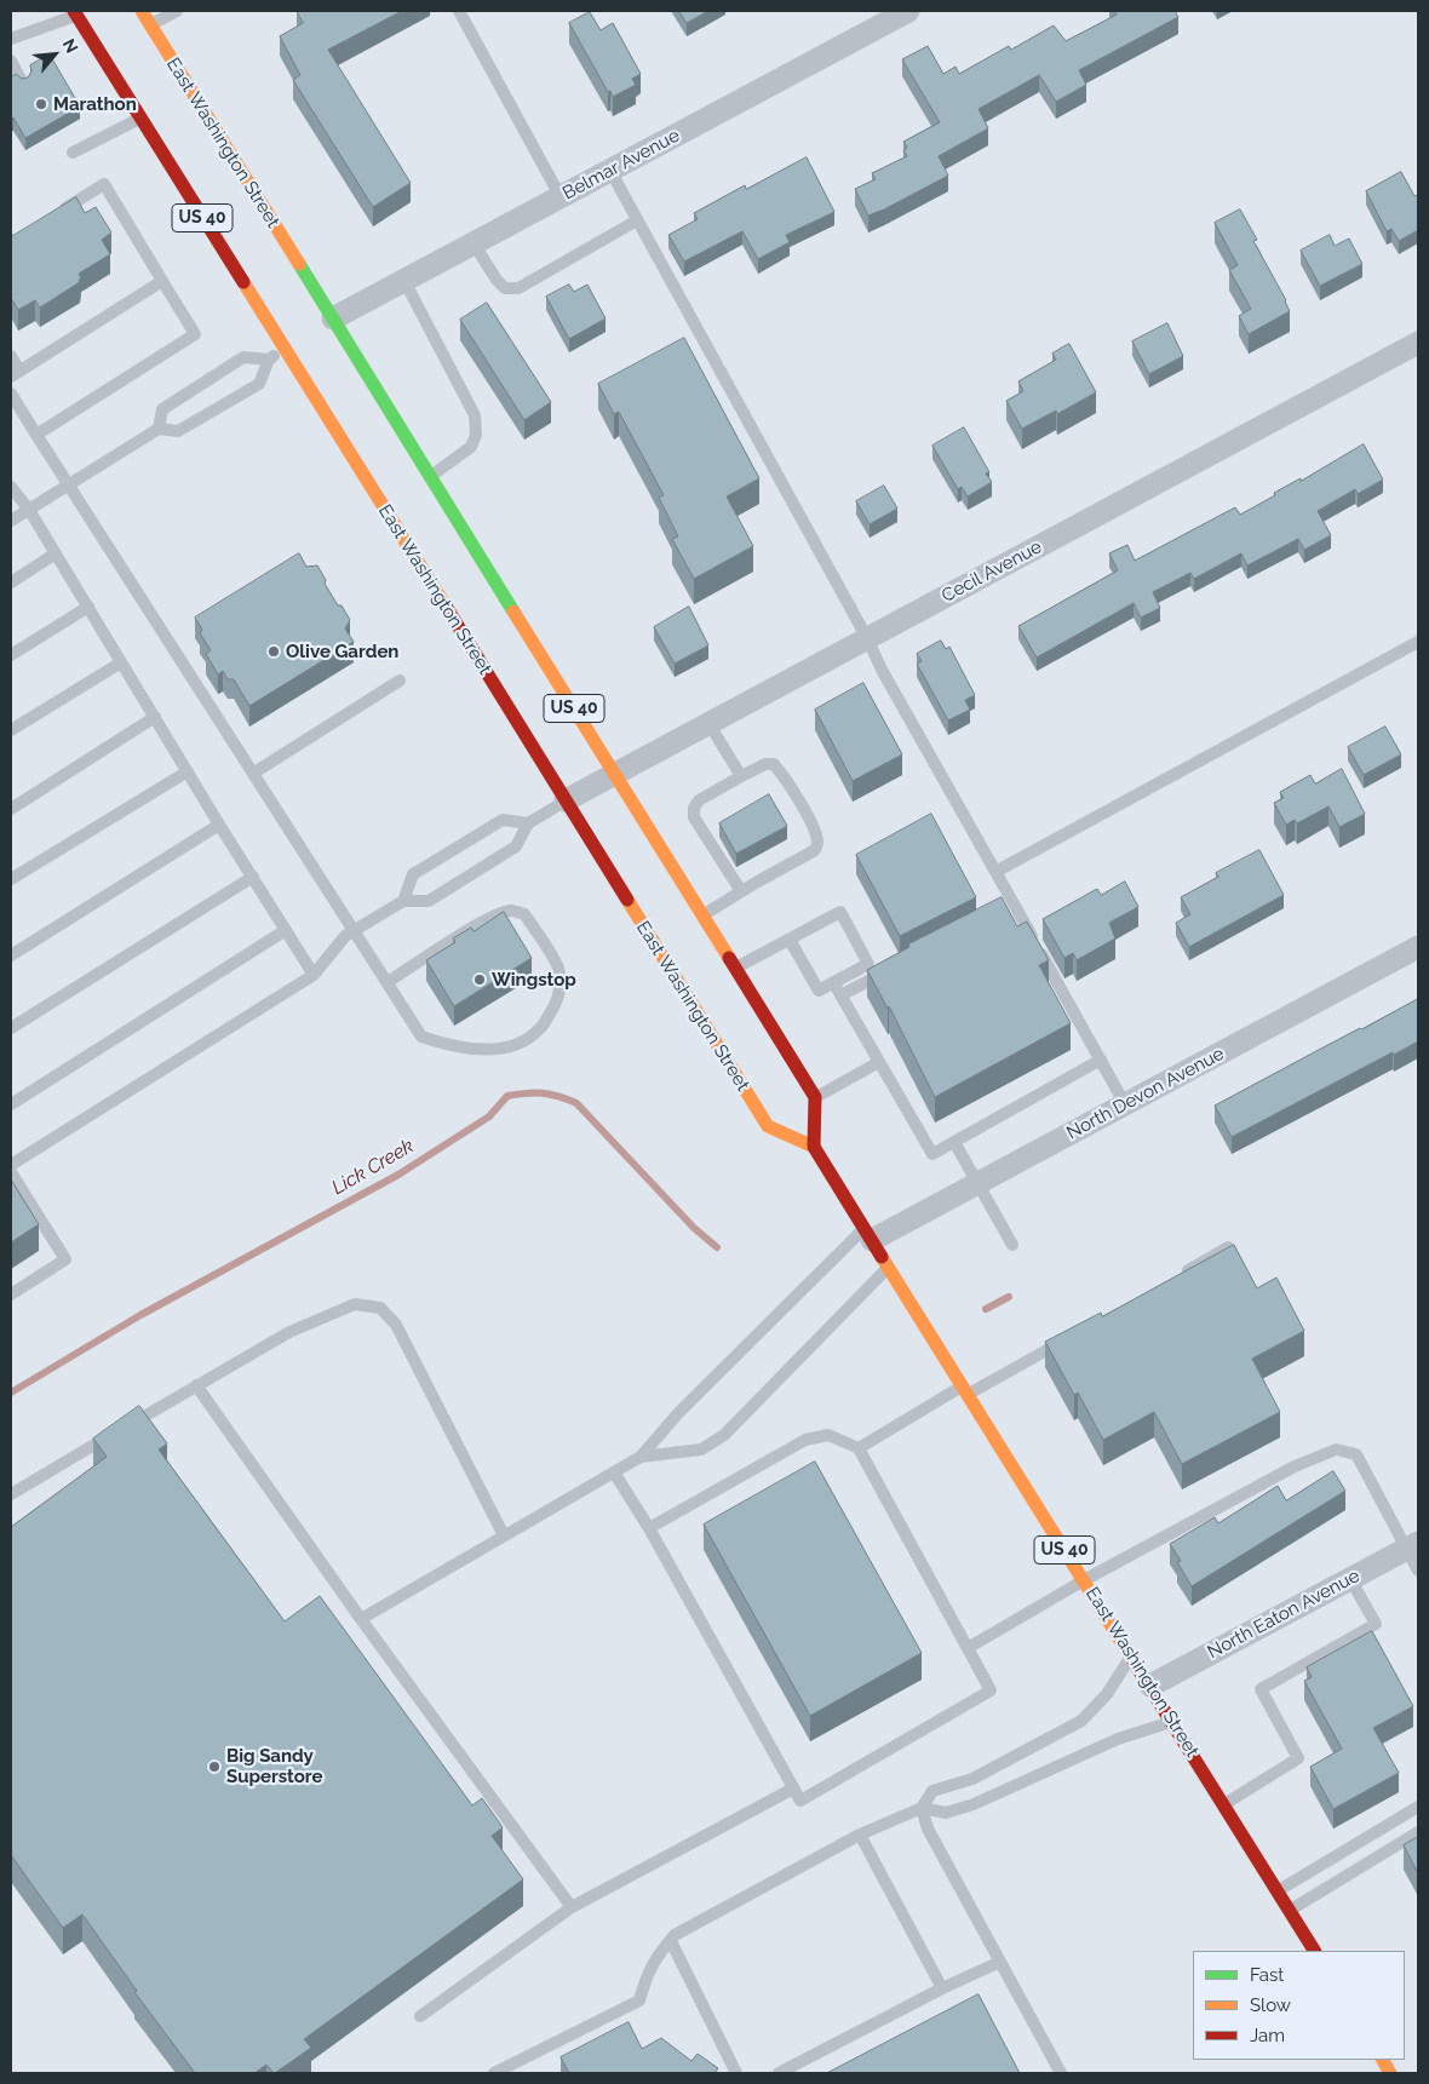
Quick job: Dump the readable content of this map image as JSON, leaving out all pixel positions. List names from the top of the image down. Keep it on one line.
{"streets":{"main road":["East Washington Street","US 40"],"street":["Belmar Avenue","Cecil Avenue","North Devon Avenue","North Eaton Avenue"]},"crossings":[["East Washington Street","Belmar Avenue"],["East Washington Street","Cecil Avenue"],["East Washington Street","North Devon Avenue"],["East Washington Street","North Eaton Avenue"]],"water":["Lick Creek"],"places":["Marathon","Olive Garden","Wingstop","Big Sandy Superstore"],"legend":["Fast","Slow","Jam"],"north":"top right"}
